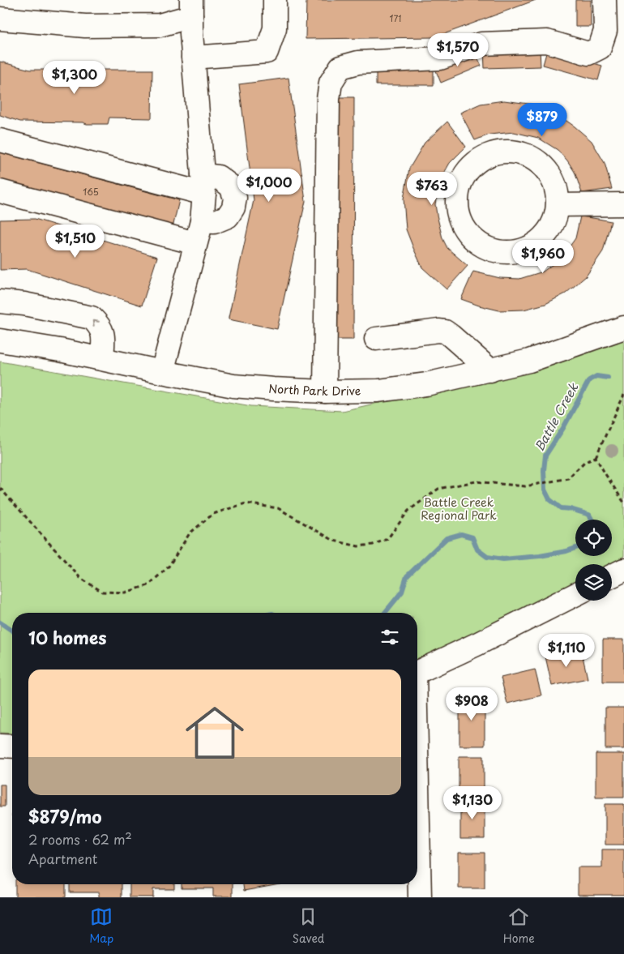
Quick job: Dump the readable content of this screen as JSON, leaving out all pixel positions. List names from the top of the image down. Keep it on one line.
{"streets":{"street":["North Park Drive"]},"water":["Battle Creek"],"parks":["Battle Creek Regional Park"],"house_numbers":["171","165"],"page":{"price":["$1,570","$1,300","$879","$1,000","$763","$1,510","$1,960","$1,110","$908","$1,130"],"heading":"10 homes","list":[{"name":"$879/mo","note":"2 rooms · 62 m² · Apartment"}],"tabs":["Map","Saved","Home"]}}
